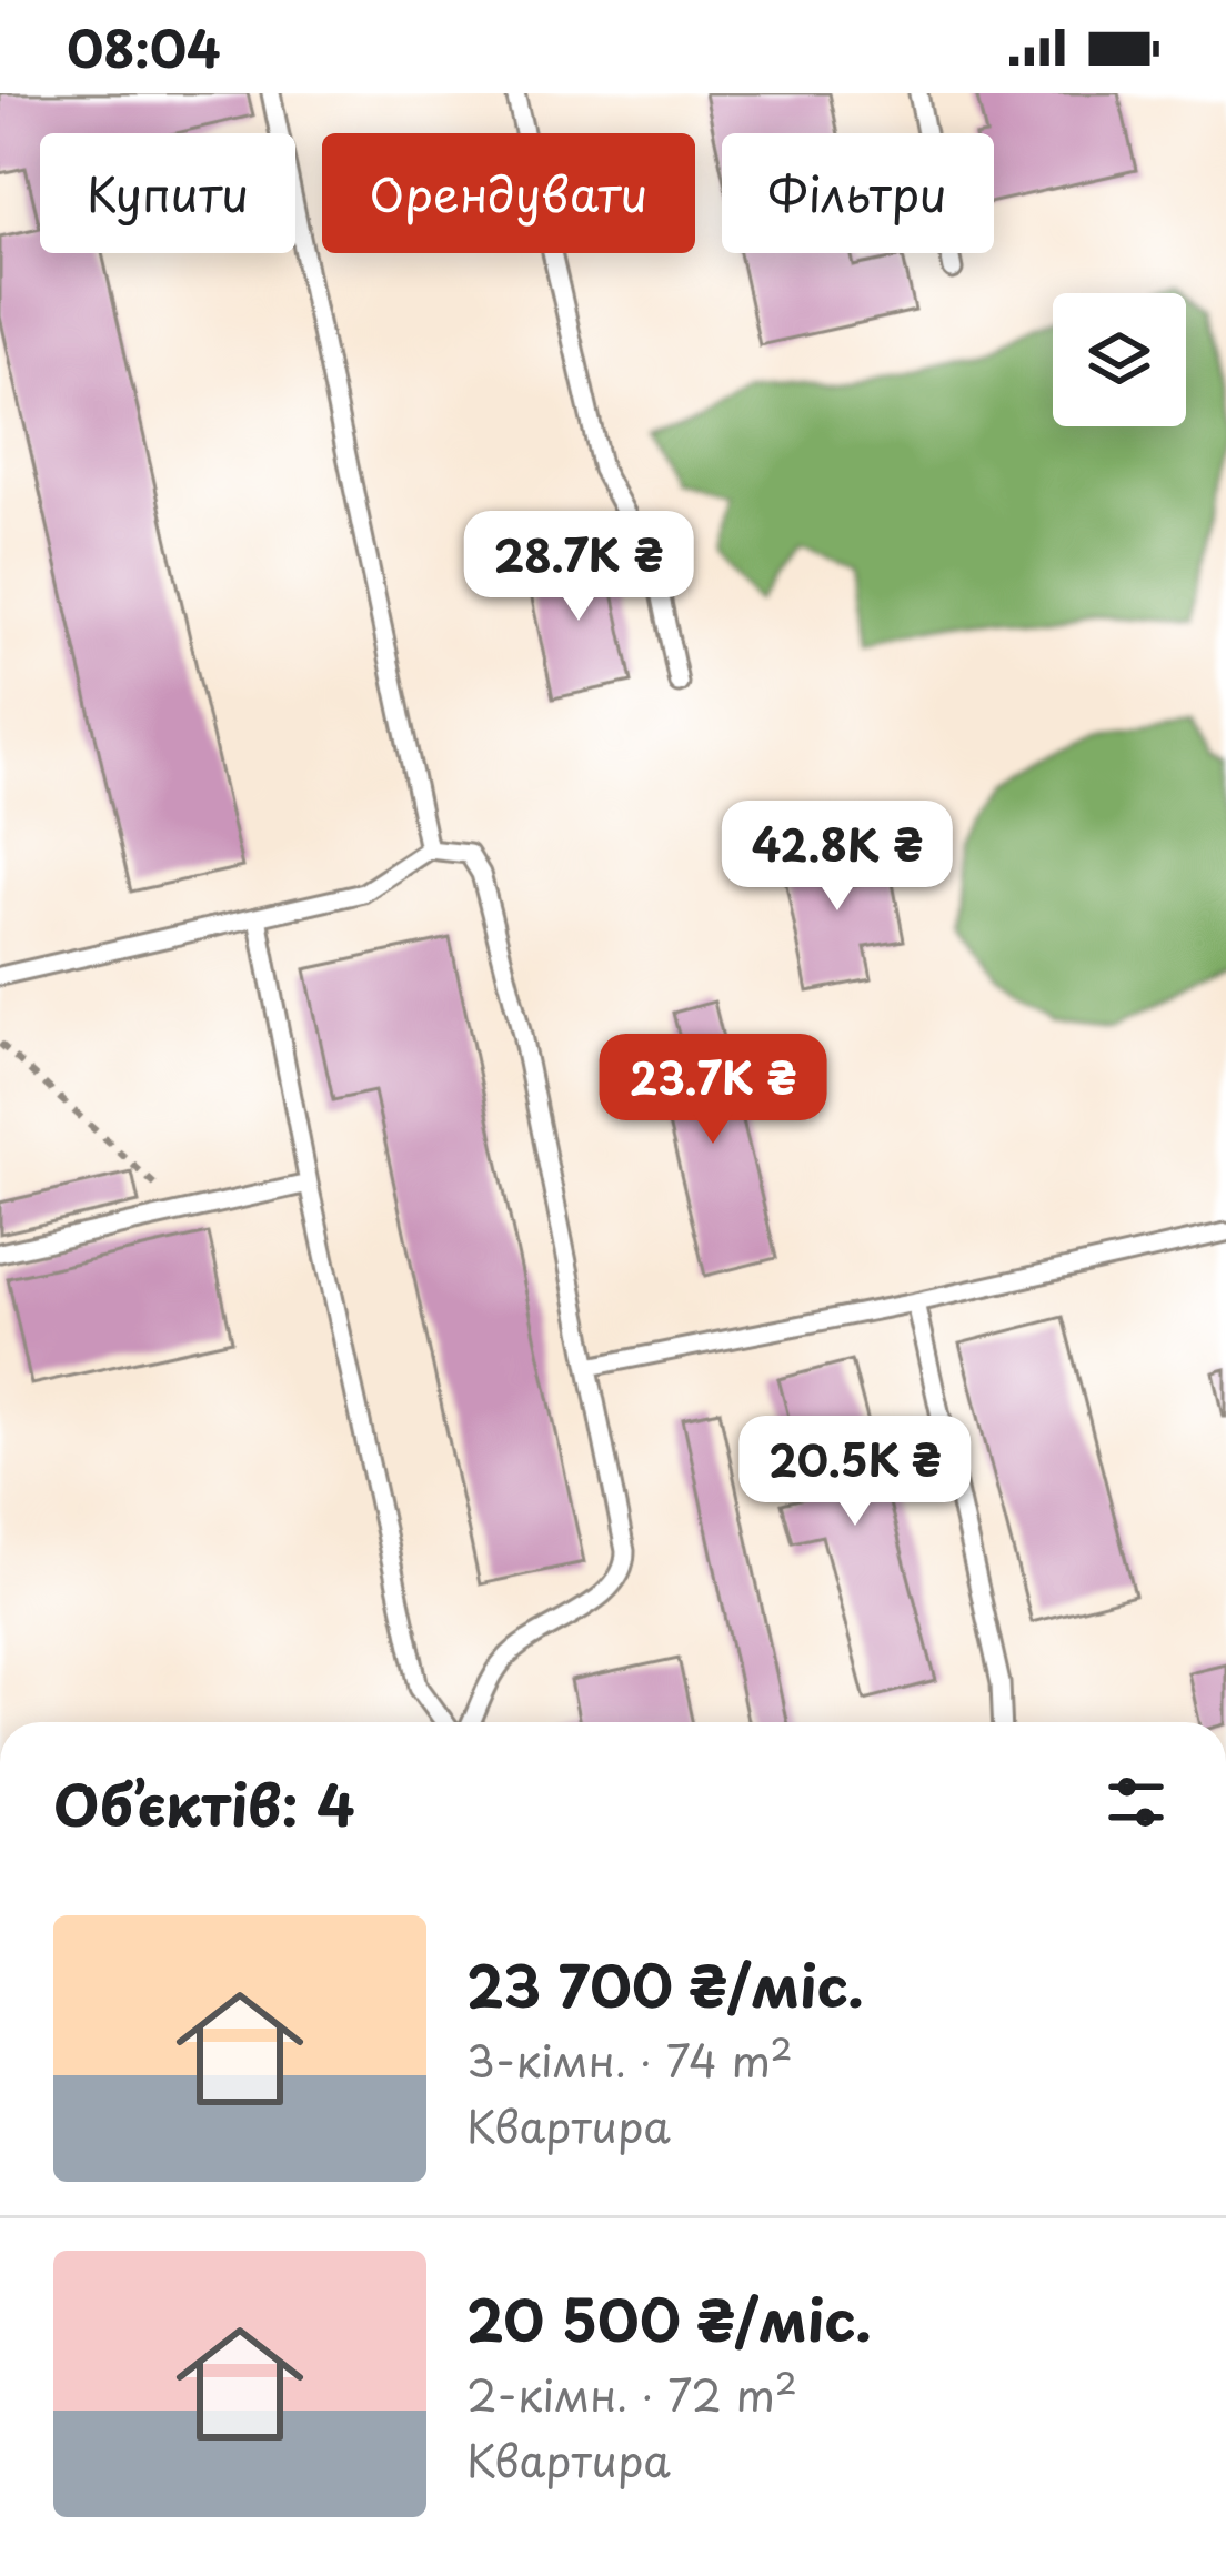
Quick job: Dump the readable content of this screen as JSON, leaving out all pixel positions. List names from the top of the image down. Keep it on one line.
{"page":{"status":"08:04","chip":["Купити","Орендувати","Фільтри"],"price":["28.7K ₴","42.8K ₴","23.7K ₴","20.5K ₴"],"heading":"Об’єктів: 4","list":[{"name":"23 700 ₴/міс.","note":"3-кімн. · 74 m² · Квартира"},{"name":"20 500 ₴/міс.","note":"2-кімн. · 72 m² · Квартира"}]}}
